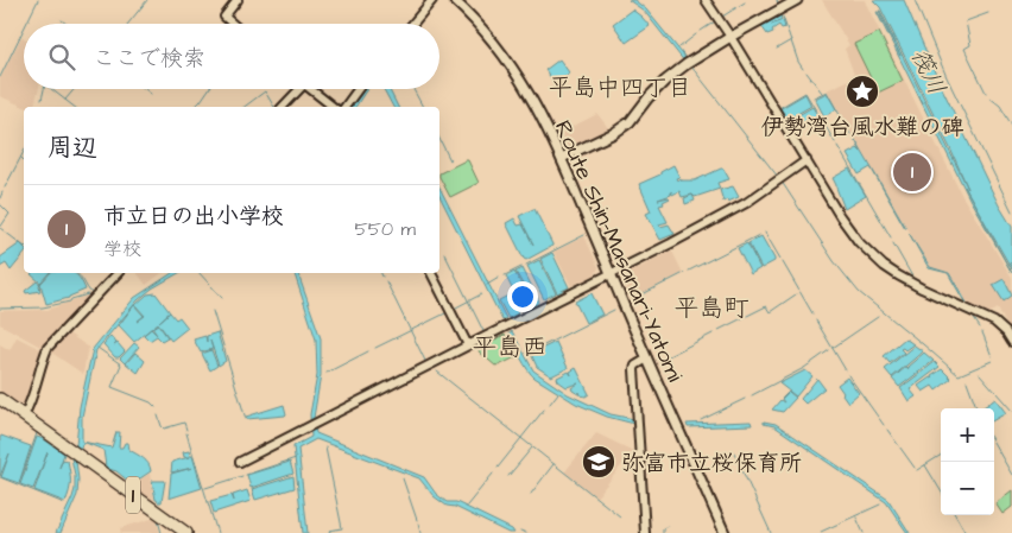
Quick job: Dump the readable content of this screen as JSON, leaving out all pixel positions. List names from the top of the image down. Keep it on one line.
{"streets":{"highway":["1"],"main road":["Route Shin-Masanari-Yatomi"]},"districts":["平島中四丁目","平島町","平島西"],"water":["筏川"],"places":{"place":["伊勢湾台風水難の碑"],"school or university":["弥富市立桜保育所"]},"page":{"search":"ここで検索","heading":"周辺","pins":"1","list":[{"mark":"1","name":"市立日の出小学校","note":"学校","value":"550 m"}],"map_buttons":["+","−"]}}
